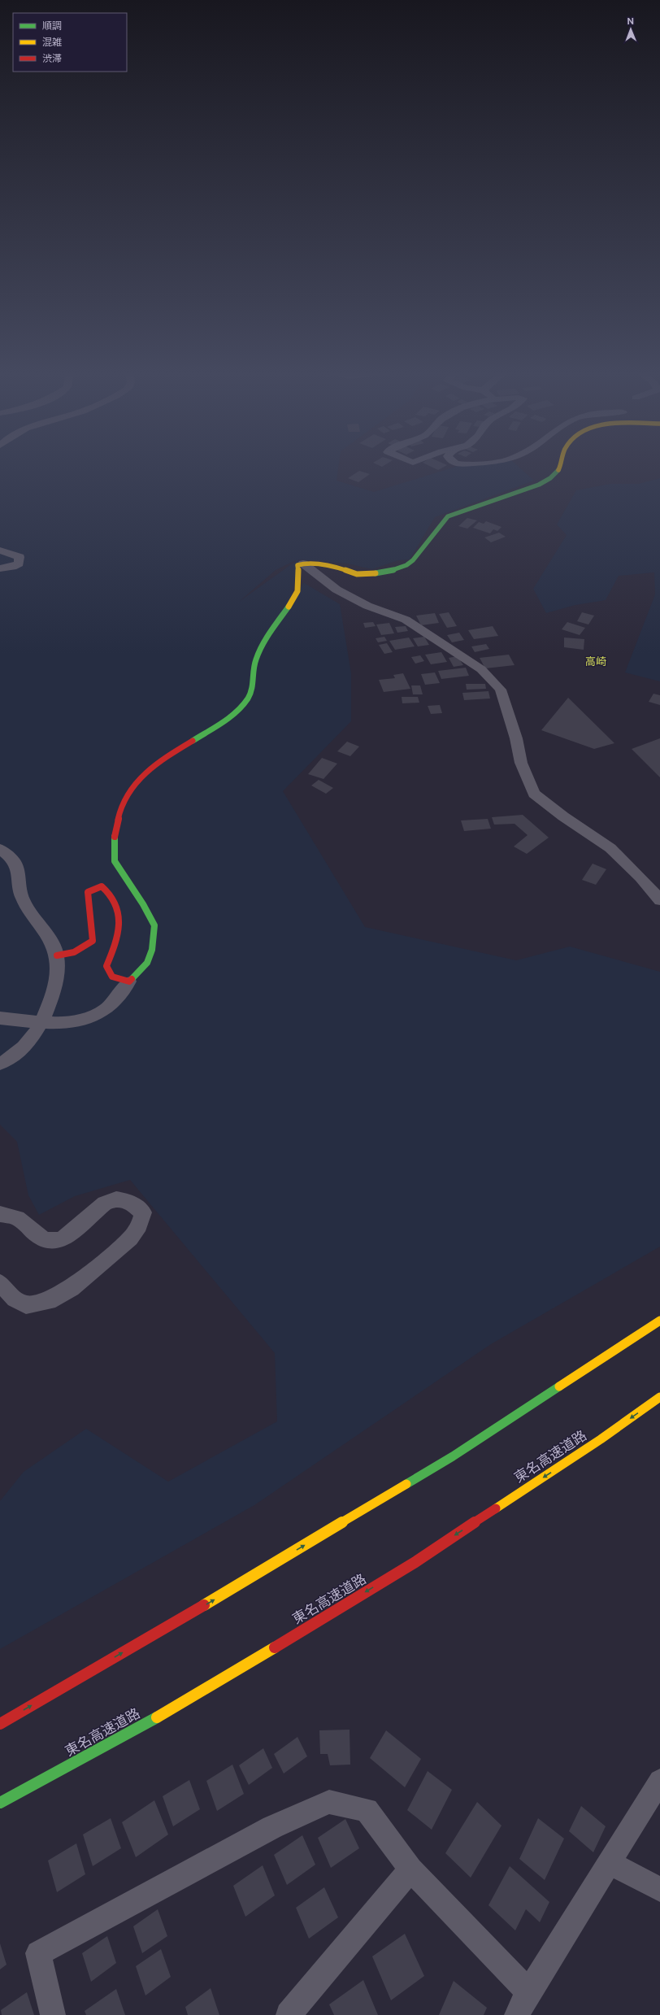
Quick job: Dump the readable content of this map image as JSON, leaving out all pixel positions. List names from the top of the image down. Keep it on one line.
{"streets":{"main road":["東名高速道路"]},"one_way":["東名高速道路"],"districts":["高崎"],"legend":["順調","混雑","渋滞"],"north":"top"}
